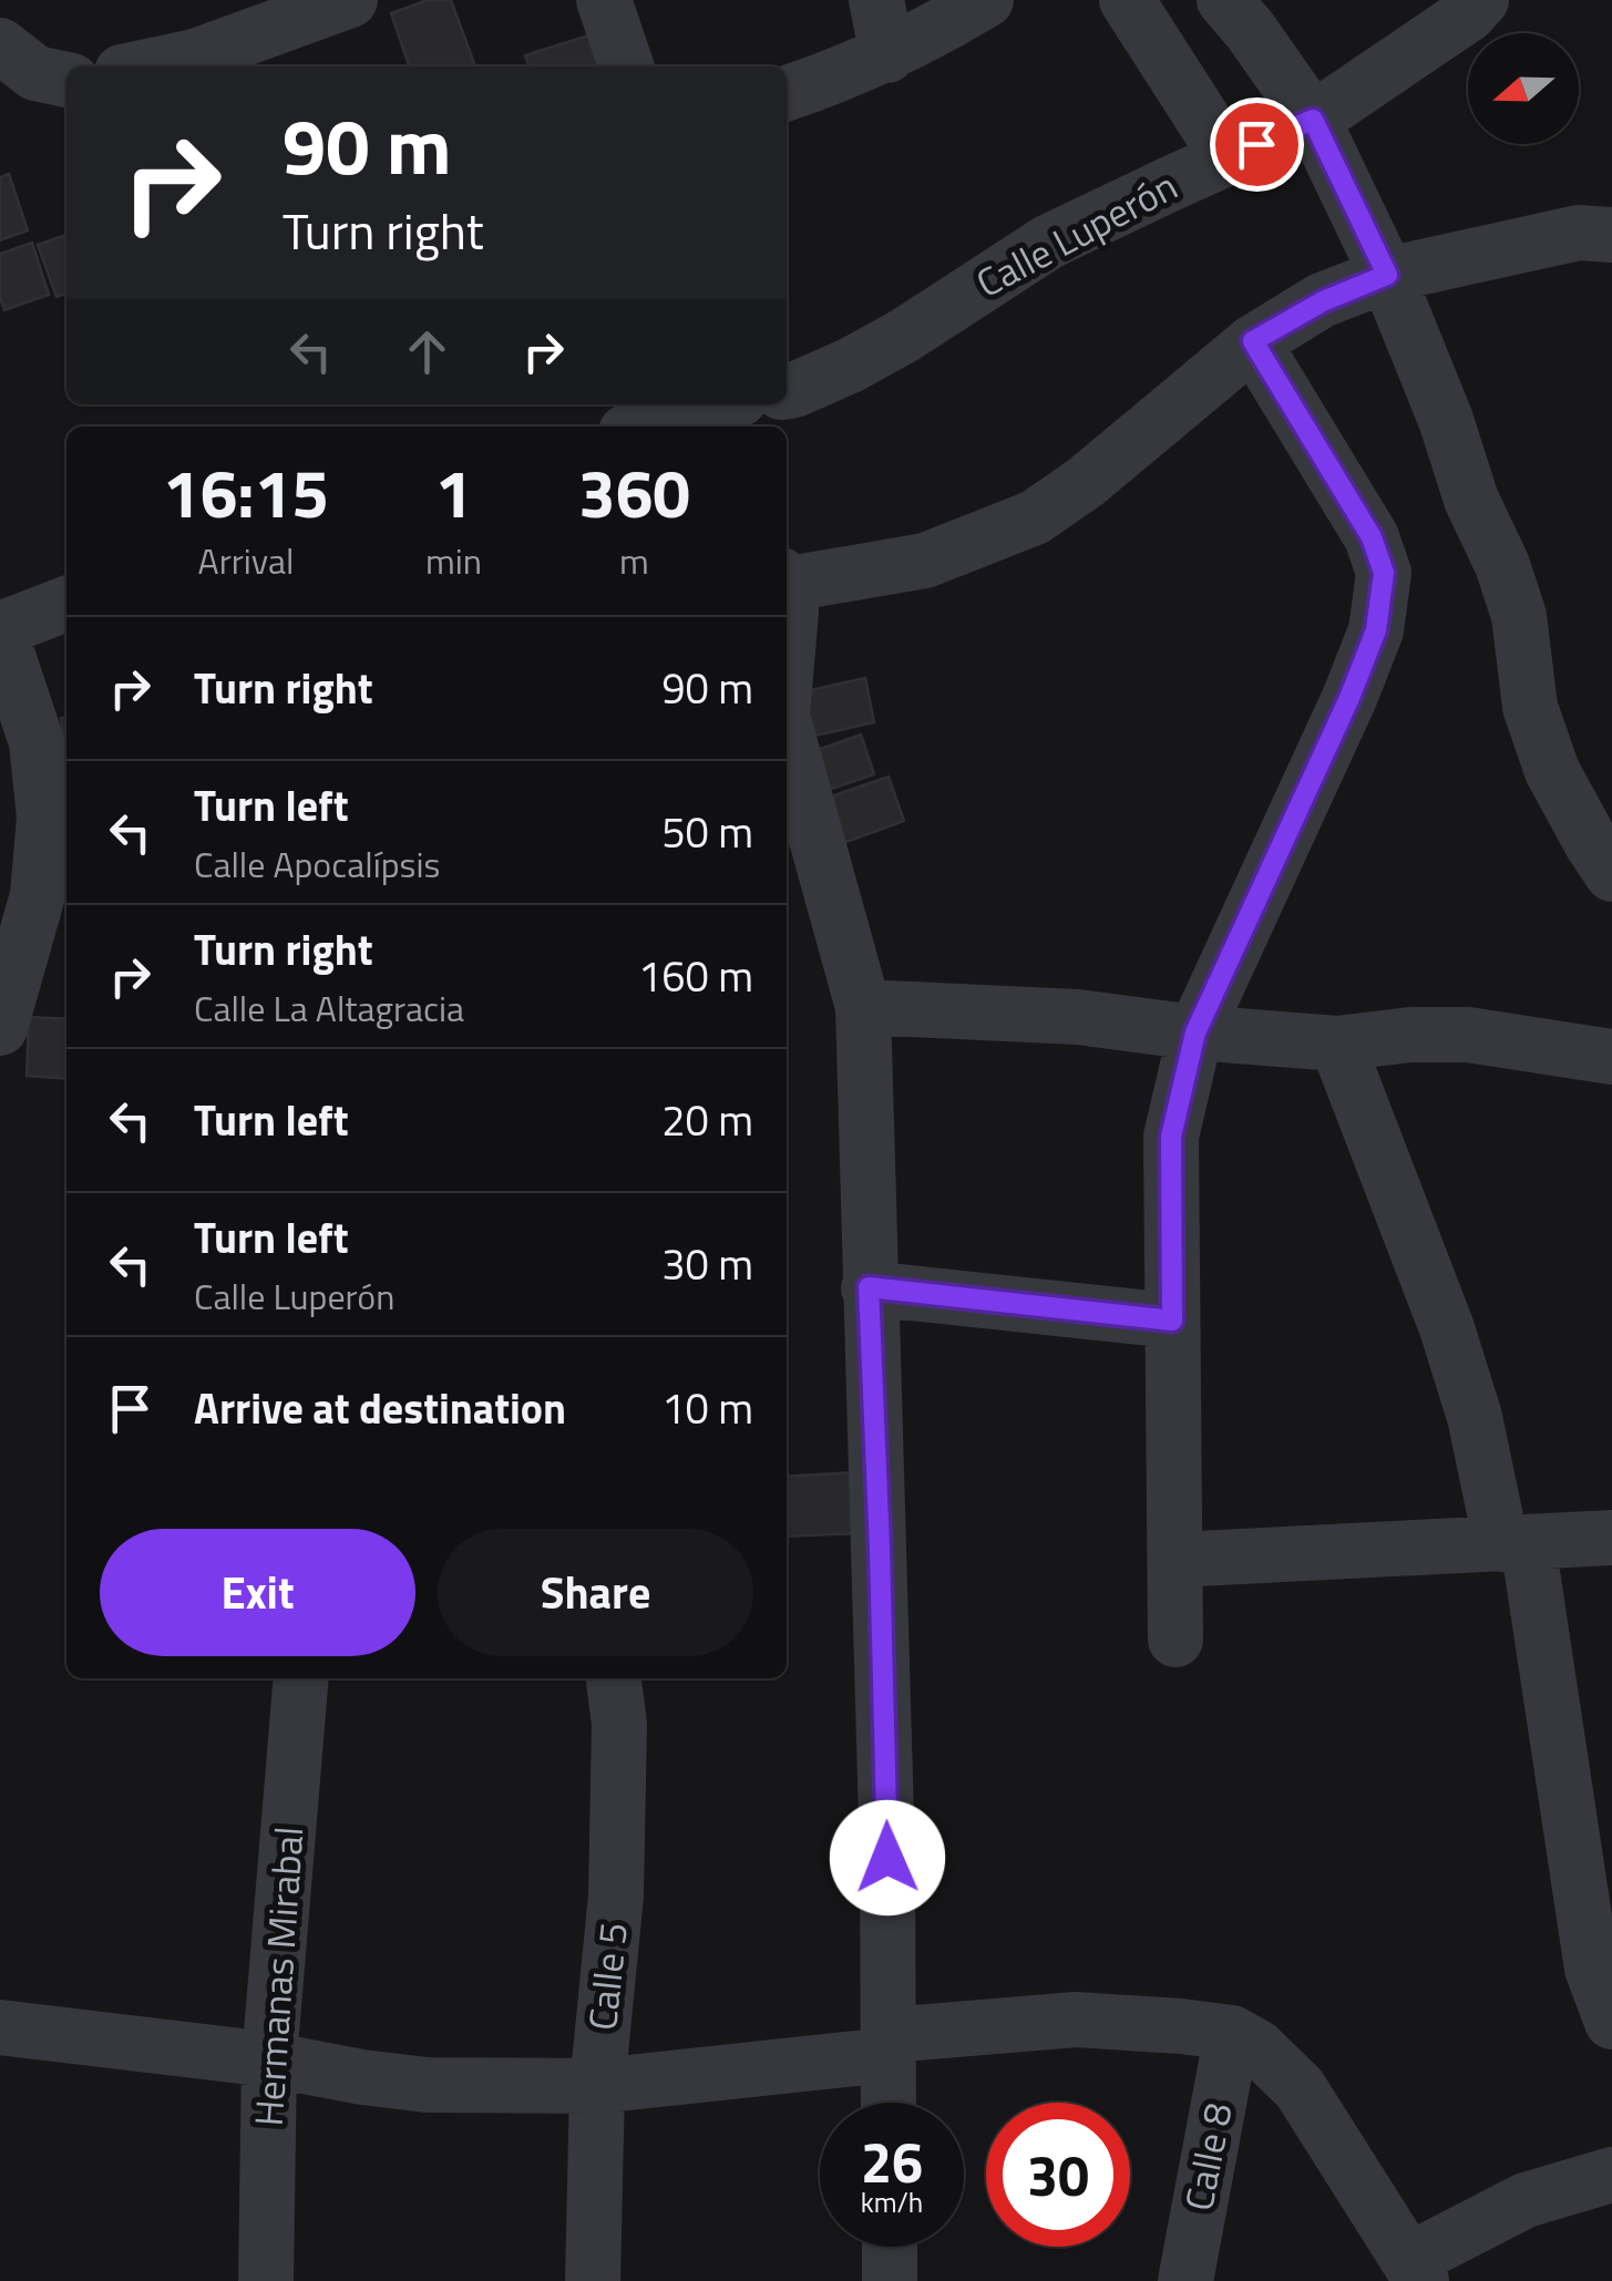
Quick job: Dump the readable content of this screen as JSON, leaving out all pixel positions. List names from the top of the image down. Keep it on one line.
{"streets":{"street":["Calle Luperón","Hermanas Mirabal","Calle 5","Calle 8"]},"north":"left","page":{"turn":["90 m","Turn right"],"eta":["16:15","Arrival","1","min","360","m"],"list":[{"name":"Turn right","value":"90 m"},{"name":"Turn left","note":"Calle Apocalípsis","value":"50 m"},{"name":"Turn right","note":"Calle La Altagracia","value":"160 m"},{"name":"Turn left","value":"20 m"},{"name":"Turn left","note":"Calle Luperón","value":"30 m"},{"name":"Arrive at destination","value":"10 m"}],"buttons":["Exit","Share"],"speed":"26 km/h","limit":"30"}}
